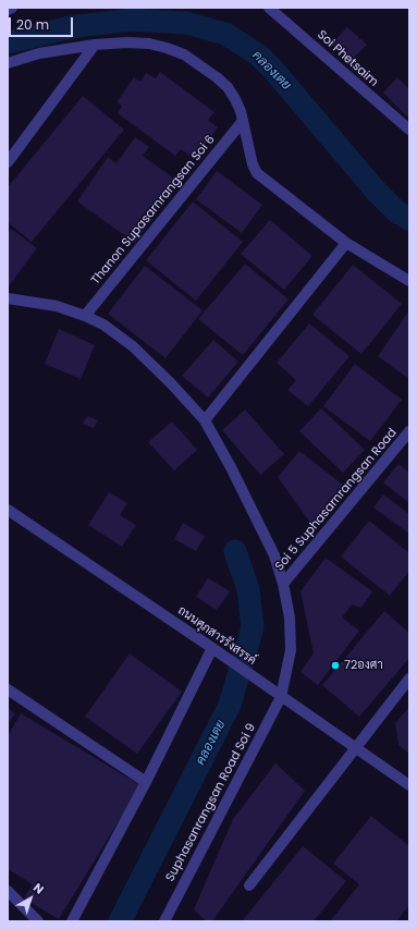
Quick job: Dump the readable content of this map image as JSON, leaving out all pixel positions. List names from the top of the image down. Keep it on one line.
{"streets":{"street":["Soi Phetsaim","Thanon Supasarnrangsan Soi 6","Soi 5 Suphasarnrangsan Road","ถนนศุภสารรังสรรค์","Suphasanrangsan Road Soi 9"]},"crossings":[["Thanon Supasarnrangsan Soi 6","Soi 5 Suphasarnrangsan Road"],["Soi 5 Suphasarnrangsan Road","ถนนศุภสารรังสรรค์"],["Soi 5 Suphasarnrangsan Road","Suphasanrangsan Road Soi 9"],["ถนนศุภสารรังสรรค์","Suphasanrangsan Road Soi 9"]],"water":["คลองเตย"],"places":["72องศา"],"scale_bar":"20 m","north":"top right"}
